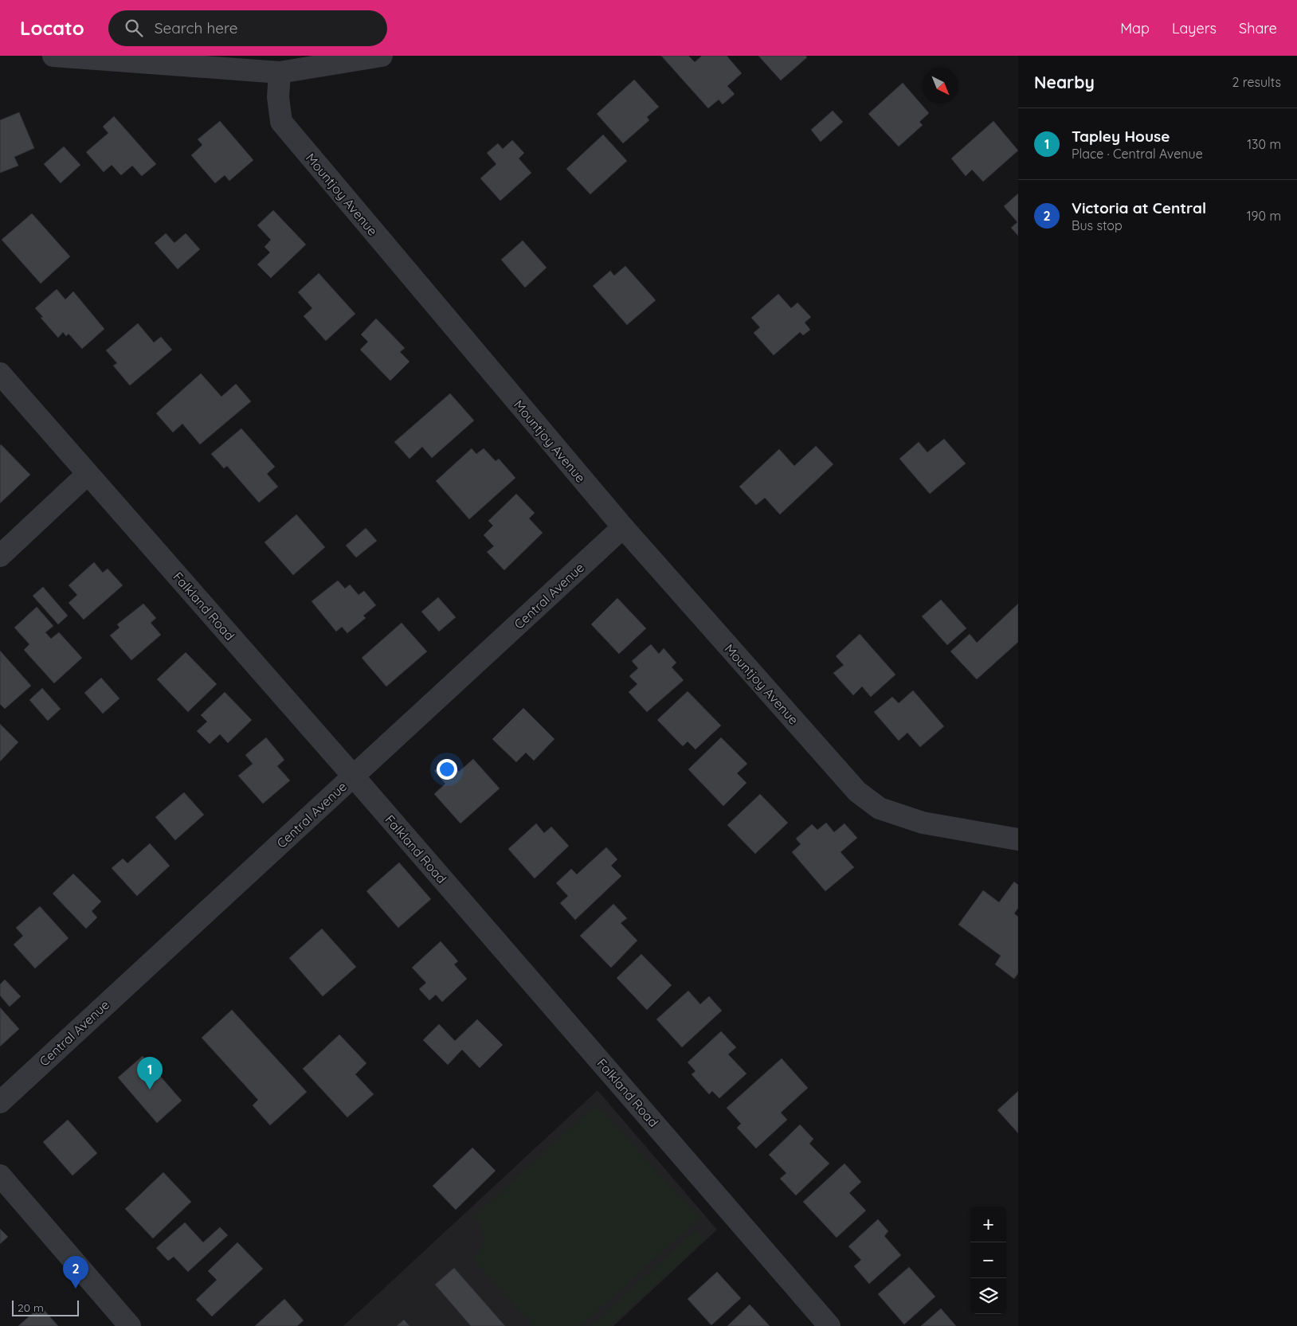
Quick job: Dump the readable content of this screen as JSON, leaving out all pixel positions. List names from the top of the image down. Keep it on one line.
{"streets":{"street":["Mountjoy Avenue","Central Avenue","Falkland Road"]},"crossings":[["Mountjoy Avenue","Central Avenue"],["Central Avenue","Falkland Road"]],"scale_bar":"20 m","north":"bottom right","page":{"header":"Locato","search":"Search here","nav":["Map","Layers","Share"],"heading":["Nearby","2 results"],"list":[{"mark":"1","name":"Tapley House","note":"Place · Central Avenue","value":"130 m"},{"mark":"2","name":"Victoria at Central","note":"Bus stop","value":"190 m"}],"pins":["1","2"],"map_buttons":["+","−"],"scale":"20 m"}}
